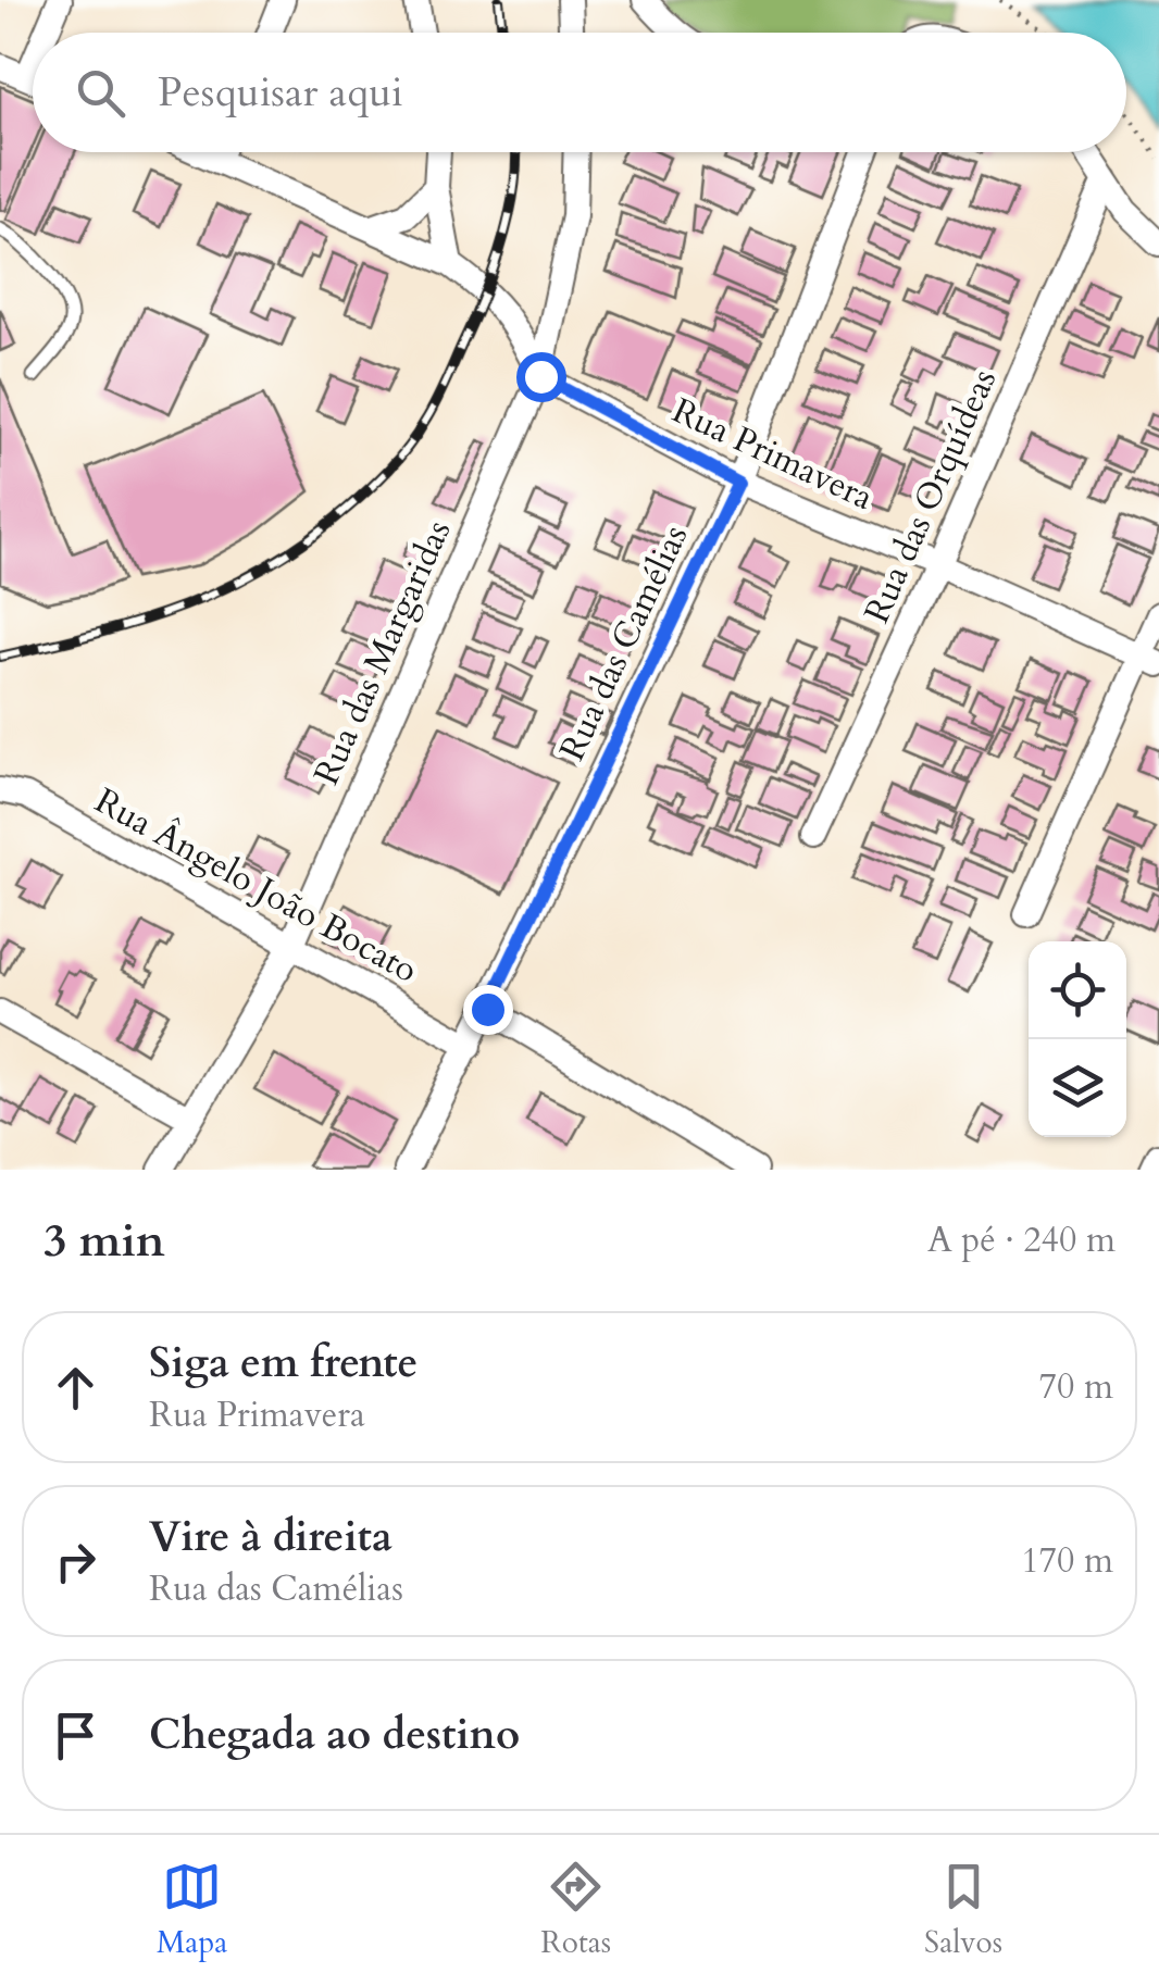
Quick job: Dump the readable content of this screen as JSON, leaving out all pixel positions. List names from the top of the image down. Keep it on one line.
{"streets":{"street":["Rua Primavera","Rua das Orquídeas","Rua das Camélias","Rua das Margaridas","Rua Ângelo João Bocato"]},"crossings":[["Rua Primavera","Rua das Orquídeas"],["Rua Primavera","Rua das Camélias"],["Rua Primavera","Rua das Margaridas"],["Rua das Camélias","Rua Ângelo João Bocato"],["Rua das Margaridas","Rua Ângelo João Bocato"]],"page":{"search":"Pesquisar aqui","heading":["3 min","A pé · 240 m"],"list":[["Siga em frente","Rua Primavera","70 m"],["Vire à direita","Rua das Camélias","170 m"],"Chegada ao destino"],"nav":["Mapa","Rotas","Salvos"]}}
